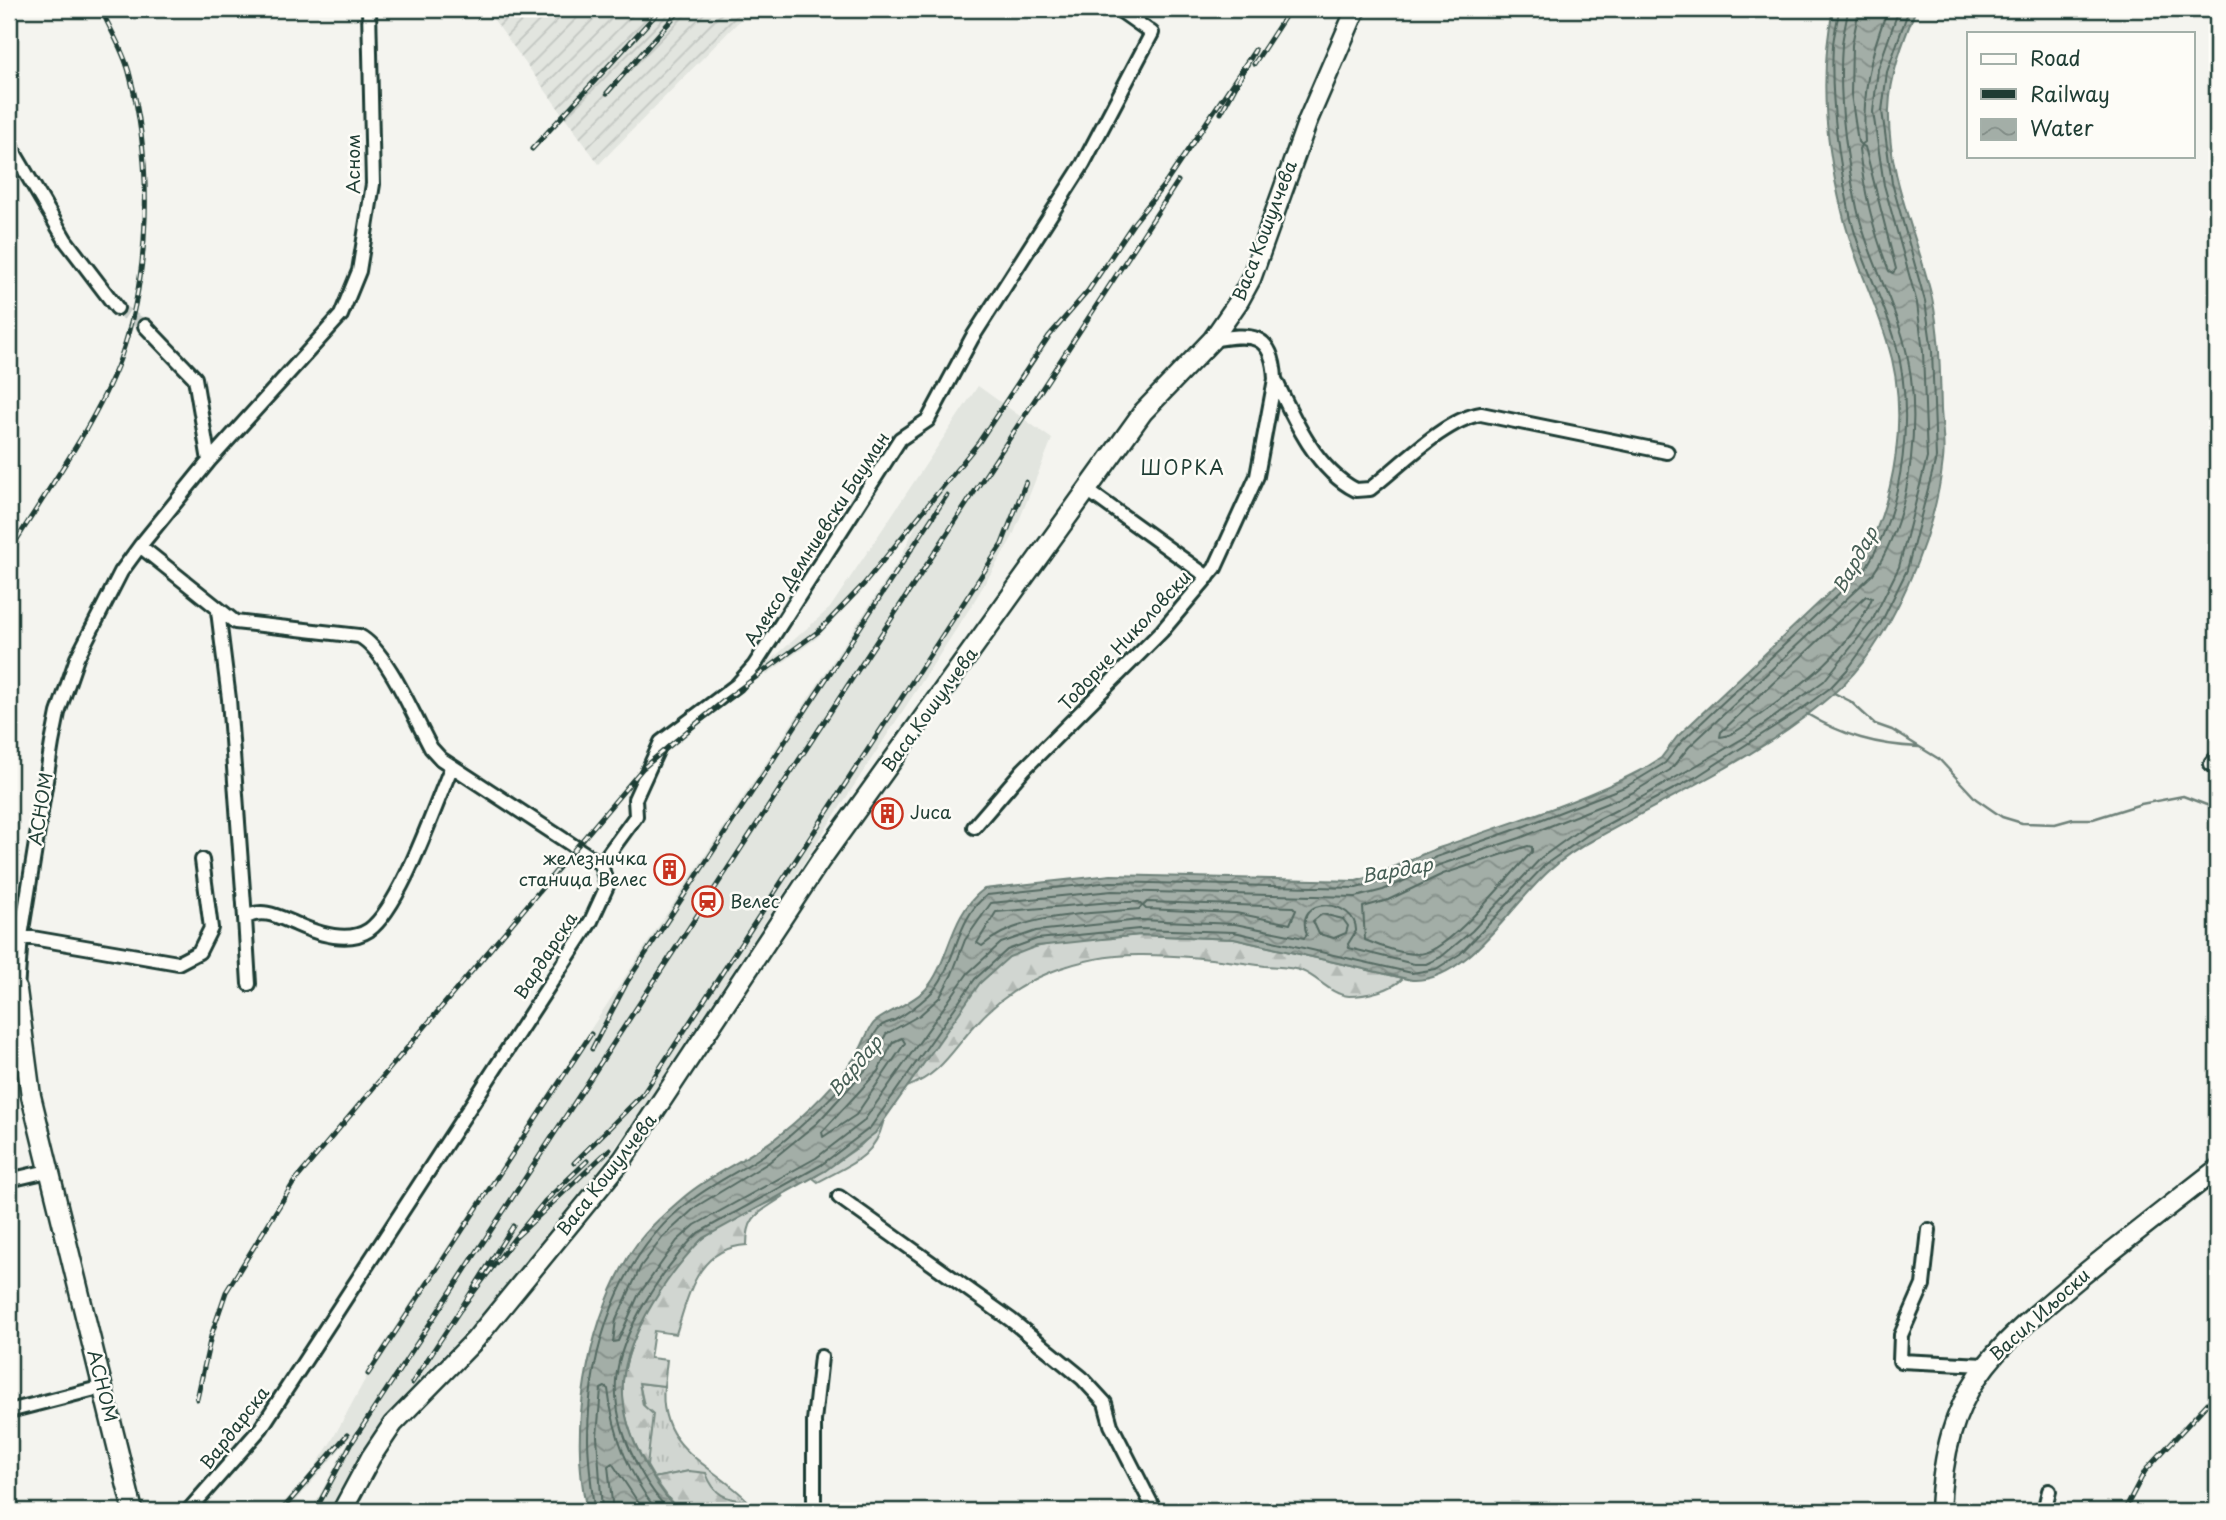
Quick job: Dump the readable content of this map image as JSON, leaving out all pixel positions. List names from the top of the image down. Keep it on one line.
{"streets":{"main road":["Васа Кошулчева","АСНОМ","Васил Иљоски"],"street":["Асном","Алексо Демниевски Бауман","Тодорче Николовски","Вардарска"]},"crossings":[["Асном","АСНОМ"],["Васа Кошулчева","Тодорче Николовски"],["Алексо Демниевски Бауман","Вардарска"]],"districts":["ШОРКА"],"water":["Вардар"],"places":{"building":["Juca","железничка станица Велес"],"station":["Велес"]},"legend":["Road","Railway","Water"]}
